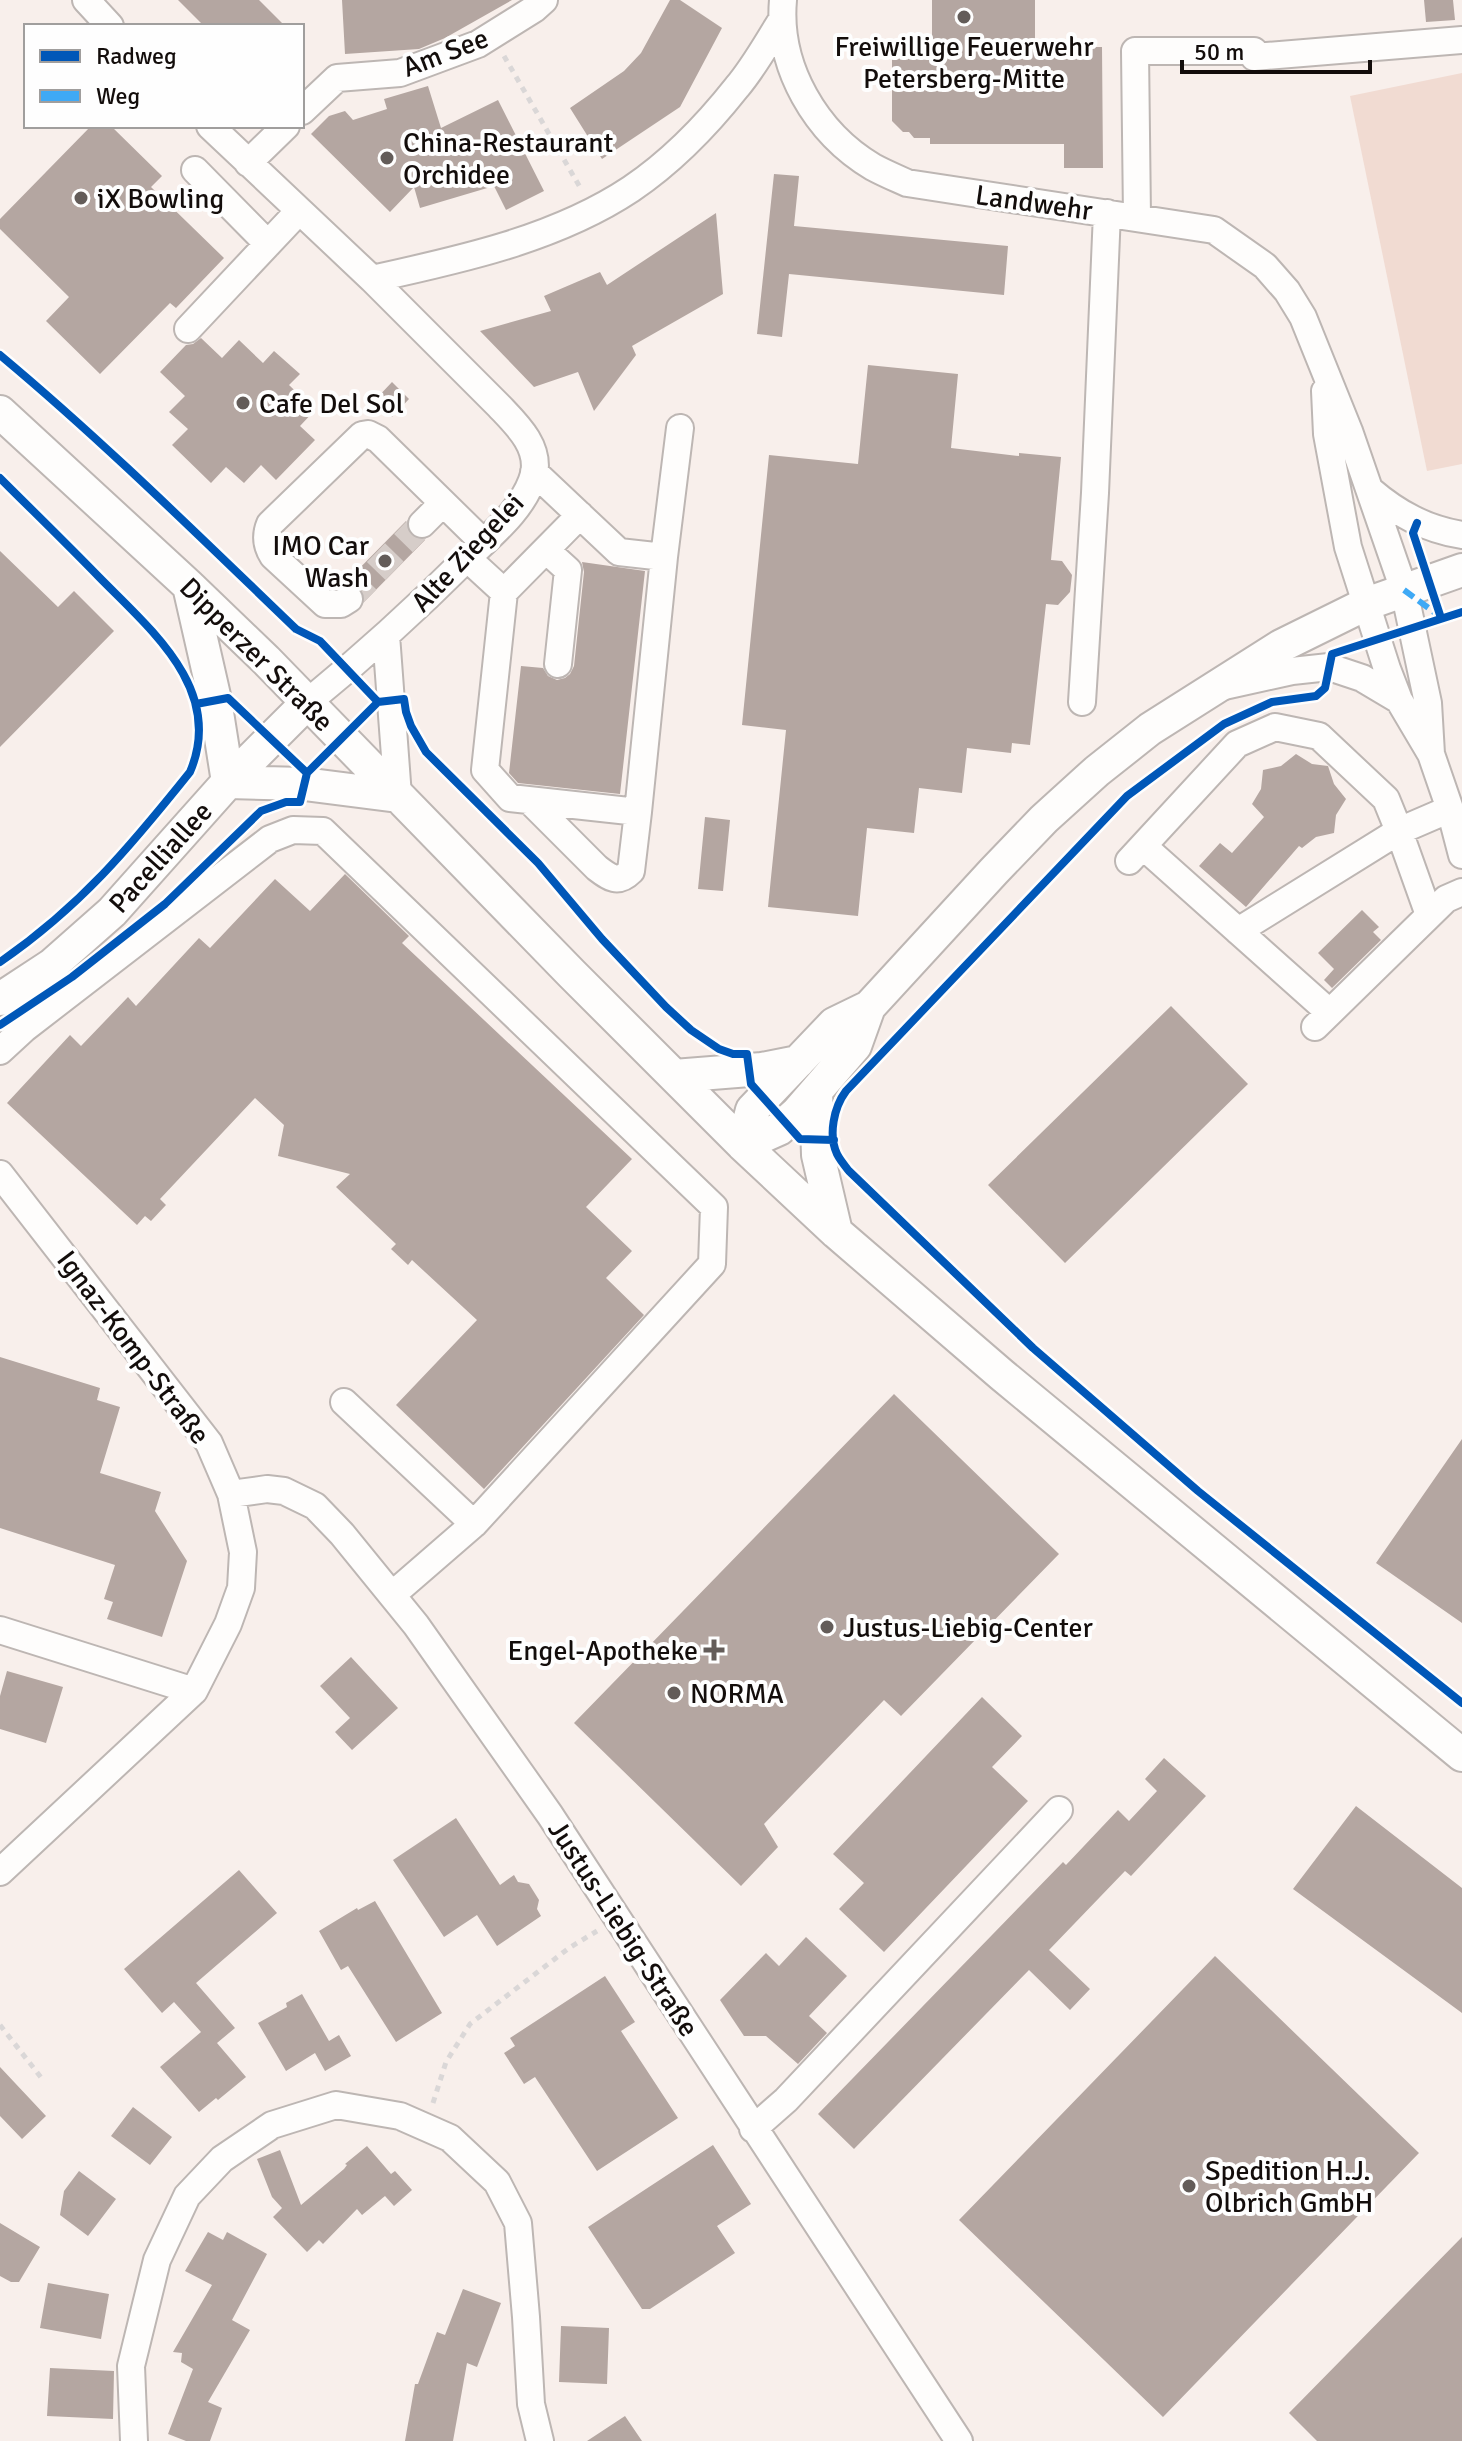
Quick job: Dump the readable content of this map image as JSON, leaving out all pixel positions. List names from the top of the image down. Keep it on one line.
{"streets":{"main road":["Dipperzer Straße","Pacelliallee"],"street":["Am See","Landwehr","Alte Ziegelei","Ignaz-Komp-Straße","Justus-Liebig-Straße"]},"crossings":[["Alte Ziegelei","Dipperzer Straße"],["Alte Ziegelei","Pacelliallee"],["Dipperzer Straße","Pacelliallee"],["Ignaz-Komp-Straße","Justus-Liebig-Straße"]],"places":{"other":["Freiwillige Feuerwehr Petersberg-Mitte","China-Restaurant Orchidee","iX Bowling","Cafe Del Sol","IMO Car Wash","Justus-Liebig-Center","NORMA","Spedition H.J. Olbrich GmbH"],"health":["Engel-Apotheke"]},"legend":["Radweg","Weg"],"scale_bar":"50 m"}
